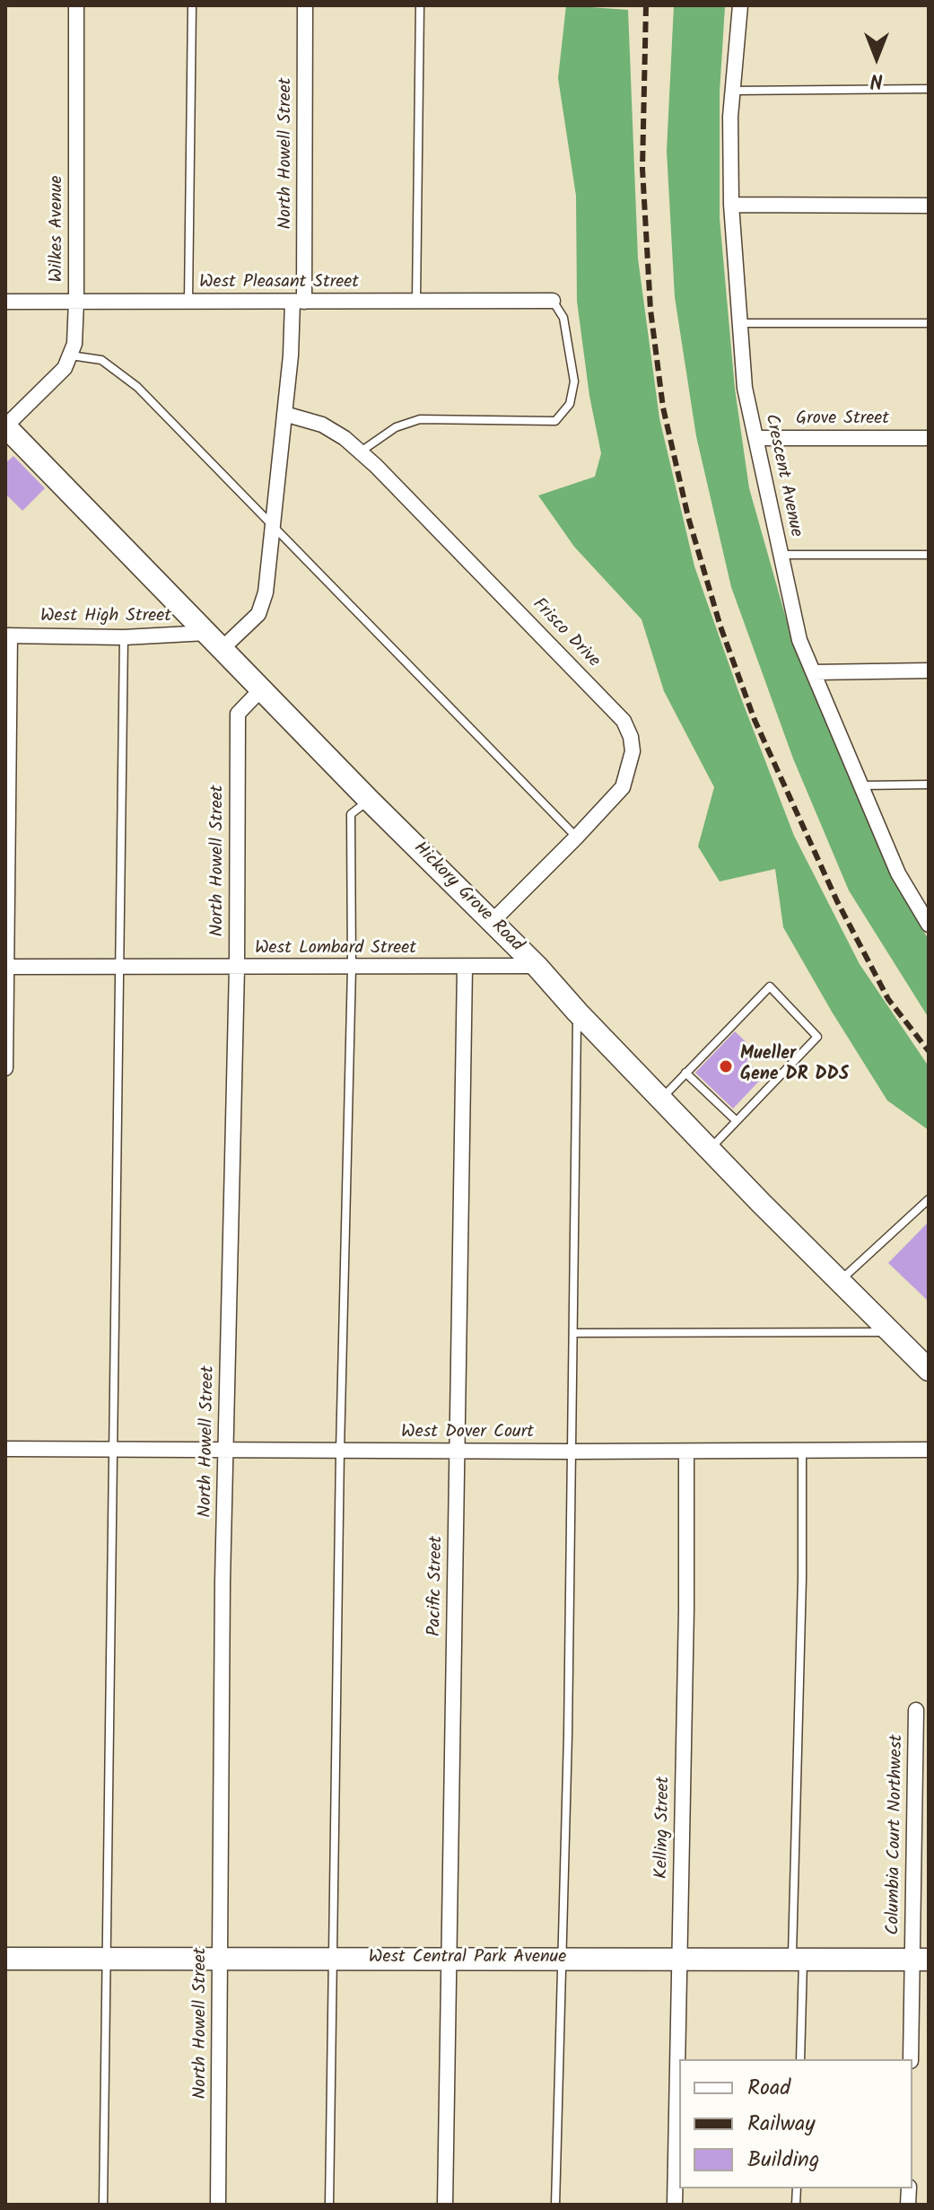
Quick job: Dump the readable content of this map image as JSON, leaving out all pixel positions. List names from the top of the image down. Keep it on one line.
{"streets":{"main road":["Hickory Grove Road","West Central Park Avenue"],"street":["North Howell Street","Wilkes Avenue","West Pleasant Street","Grove Street","Crescent Avenue","West High Street","Frisco Drive","West Lombard Street","West Dover Court","Pacific Street","Kelling Street","Columbia Court Northwest"]},"crossings":[["North Howell Street","West Pleasant Street"],["North Howell Street","West High Street"],["North Howell Street","Frisco Drive"],["North Howell Street","Hickory Grove Road"],["North Howell Street","West Lombard Street"],["North Howell Street","West Dover Court"],["North Howell Street","West Central Park Avenue"],["Wilkes Avenue","West Pleasant Street"],["Grove Street","Crescent Avenue"],["West High Street","Hickory Grove Road"],["Frisco Drive","Hickory Grove Road"],["Hickory Grove Road","West Lombard Street"],["West Lombard Street","Pacific Street"],["West Dover Court","Pacific Street"],["West Dover Court","Kelling Street"],["Pacific Street","West Central Park Avenue"],["Kelling Street","West Central Park Avenue"],["Columbia Court Northwest","West Central Park Avenue"]],"places":["Mueller Gene DR DDS"],"legend":["Road","Railway","Building"],"north":"bottom"}
